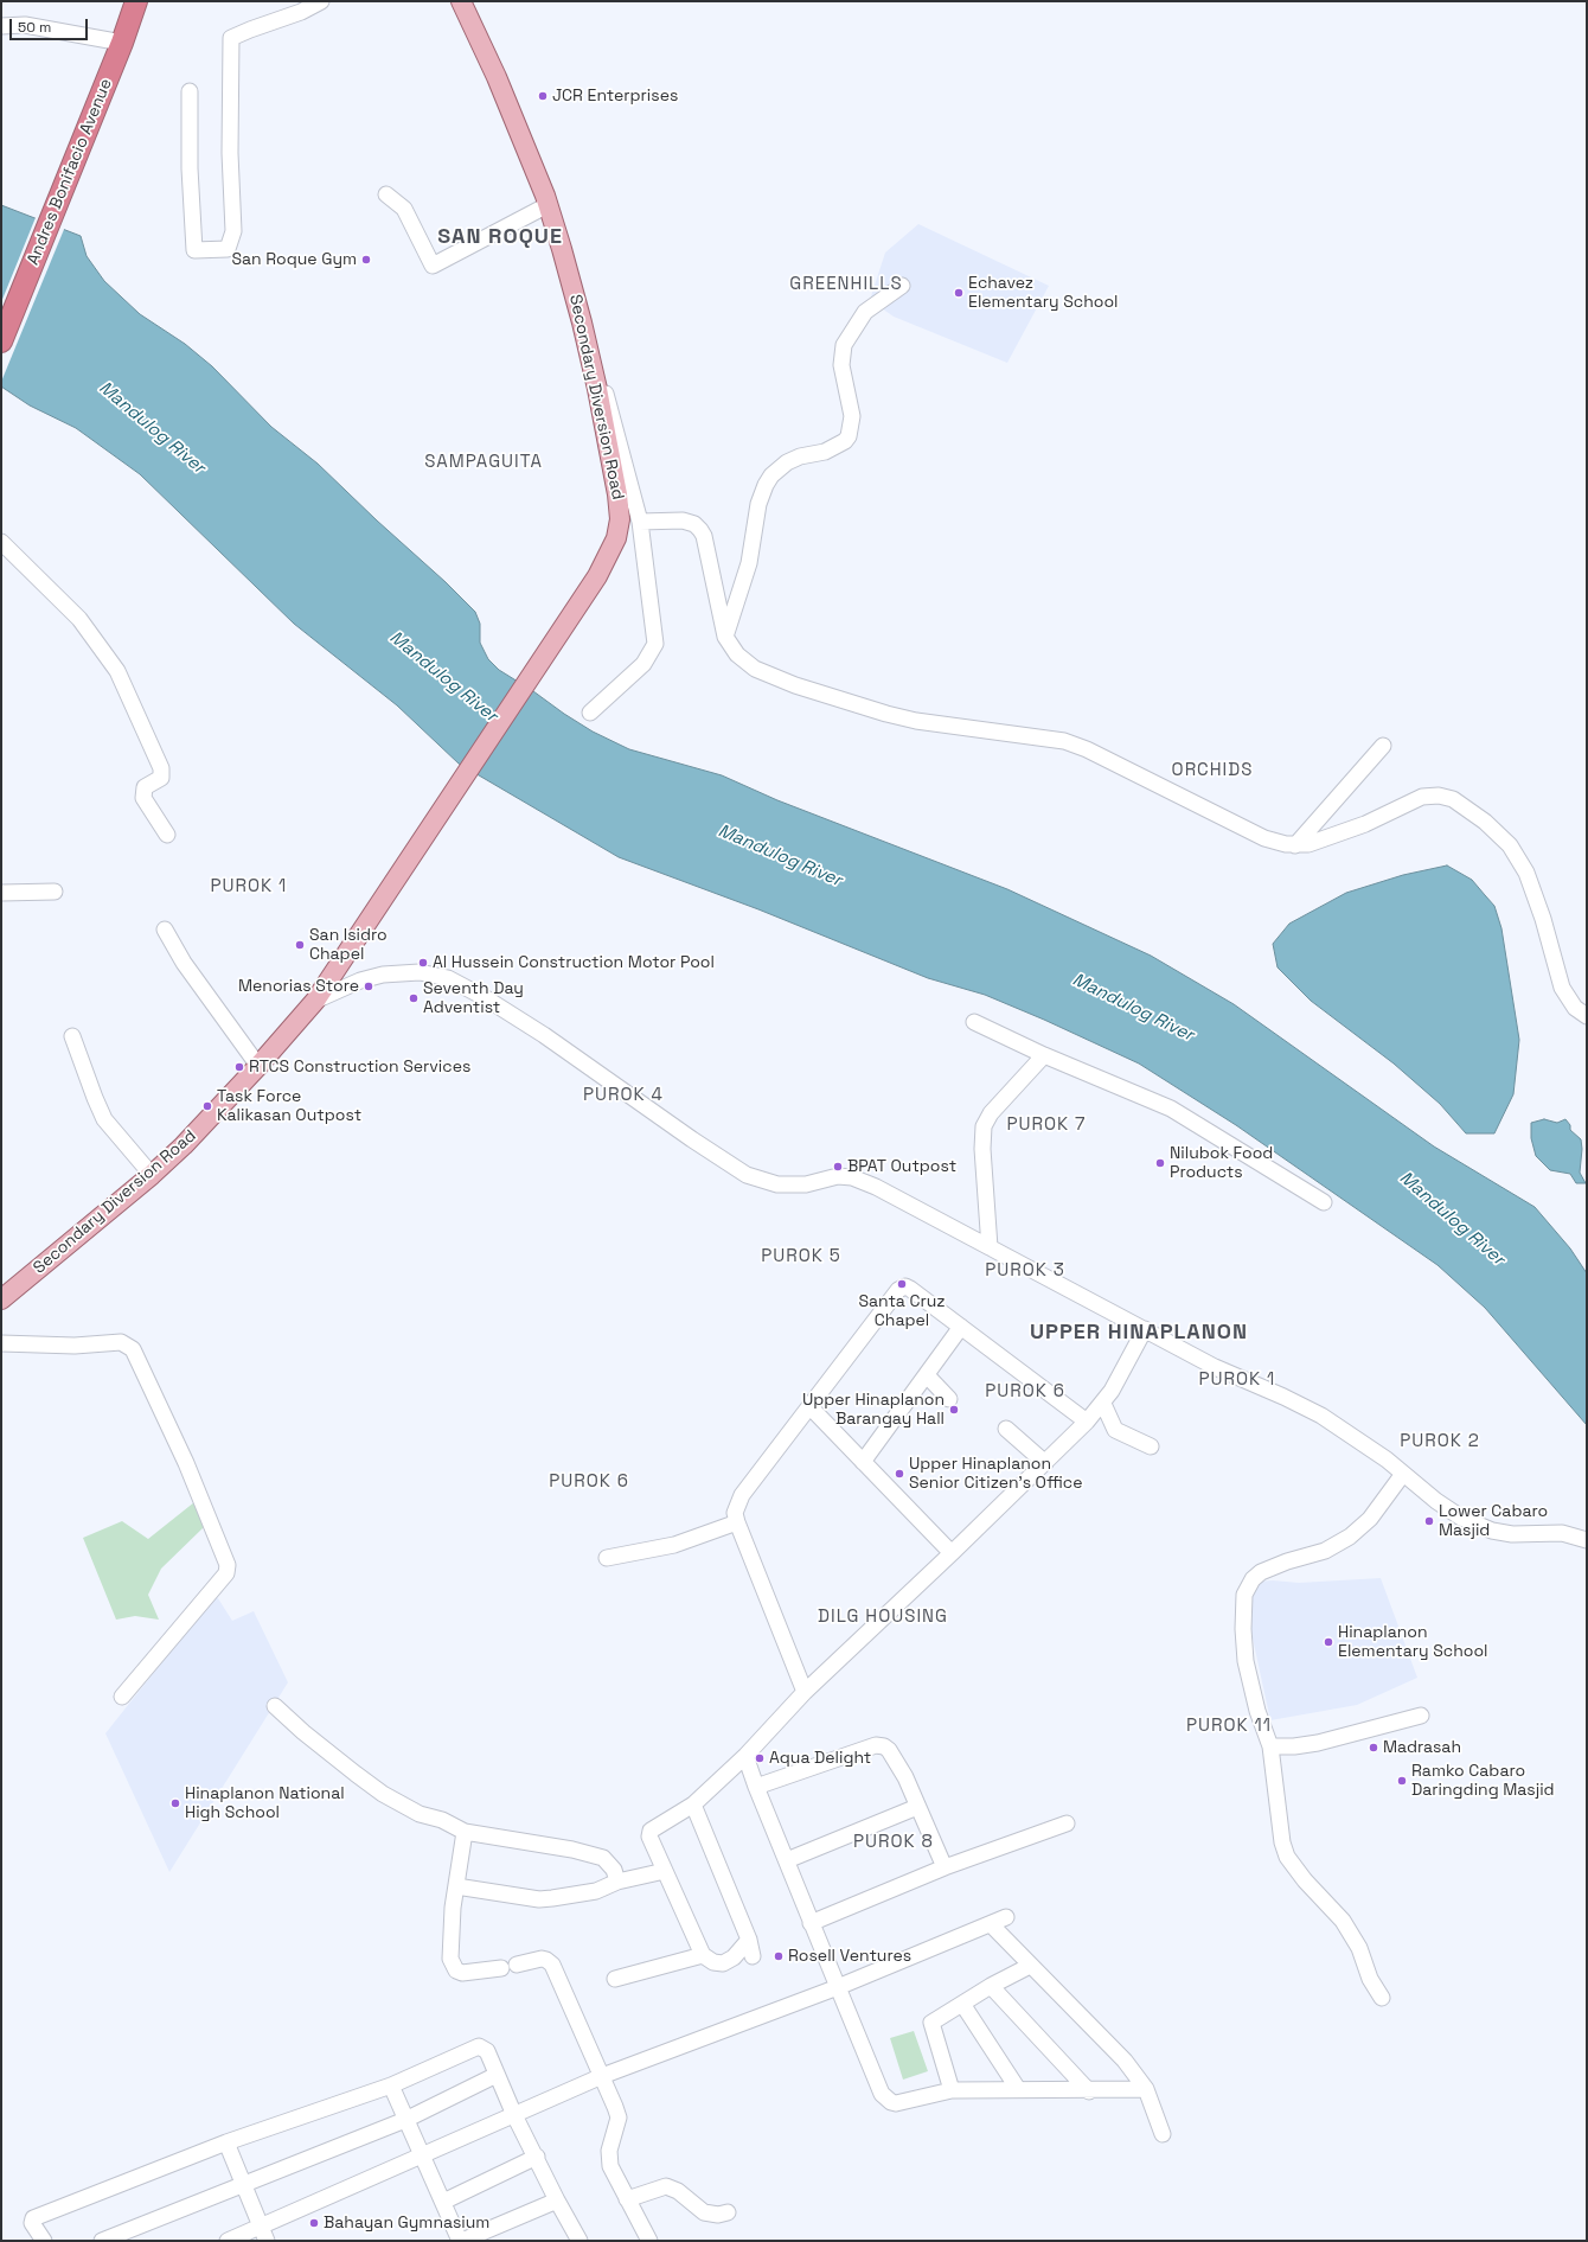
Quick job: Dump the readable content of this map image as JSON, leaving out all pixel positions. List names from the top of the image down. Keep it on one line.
{"streets":{"highway":["Andres Bonifacio Avenue"],"main road":["Secondary Diversion Road"]},"districts":["SAN ROQUE","GREENHILLS","SAMPAGUITA","ORCHIDS","PUROK 1","PUROK 4","PUROK 7","PUROK 5","PUROK 3","UPPER HINAPLANON","PUROK 1","PUROK 6","PUROK 2","PUROK 6","DILG HOUSING","PUROK 11","PUROK 8"],"water":["Mandulog River"],"places":["JCR Enterprises","San Roque Gym","Echavez Elementary School","San Isidro Chapel","Al Hussein Construction Motor Pool","Menorias Store","Seventh Day Adventist","RTCS Construction Services","Task Force Kalikasan Outpost","Nilubok Food Products","BPAT Outpost","Santa Cruz Chapel","Upper Hinaplanon Barangay Hall","Upper Hinaplanon Senior Citizen's Office","Lower Cabaro Masjid","Hinaplanon Elementary School","Madrasah","Aqua Delight","Ramko Cabaro Daringding Masjid","Hinaplanon National High School","Rosell Ventures","Bahayan Gymnasium"],"scale_bar":"50 m"}
